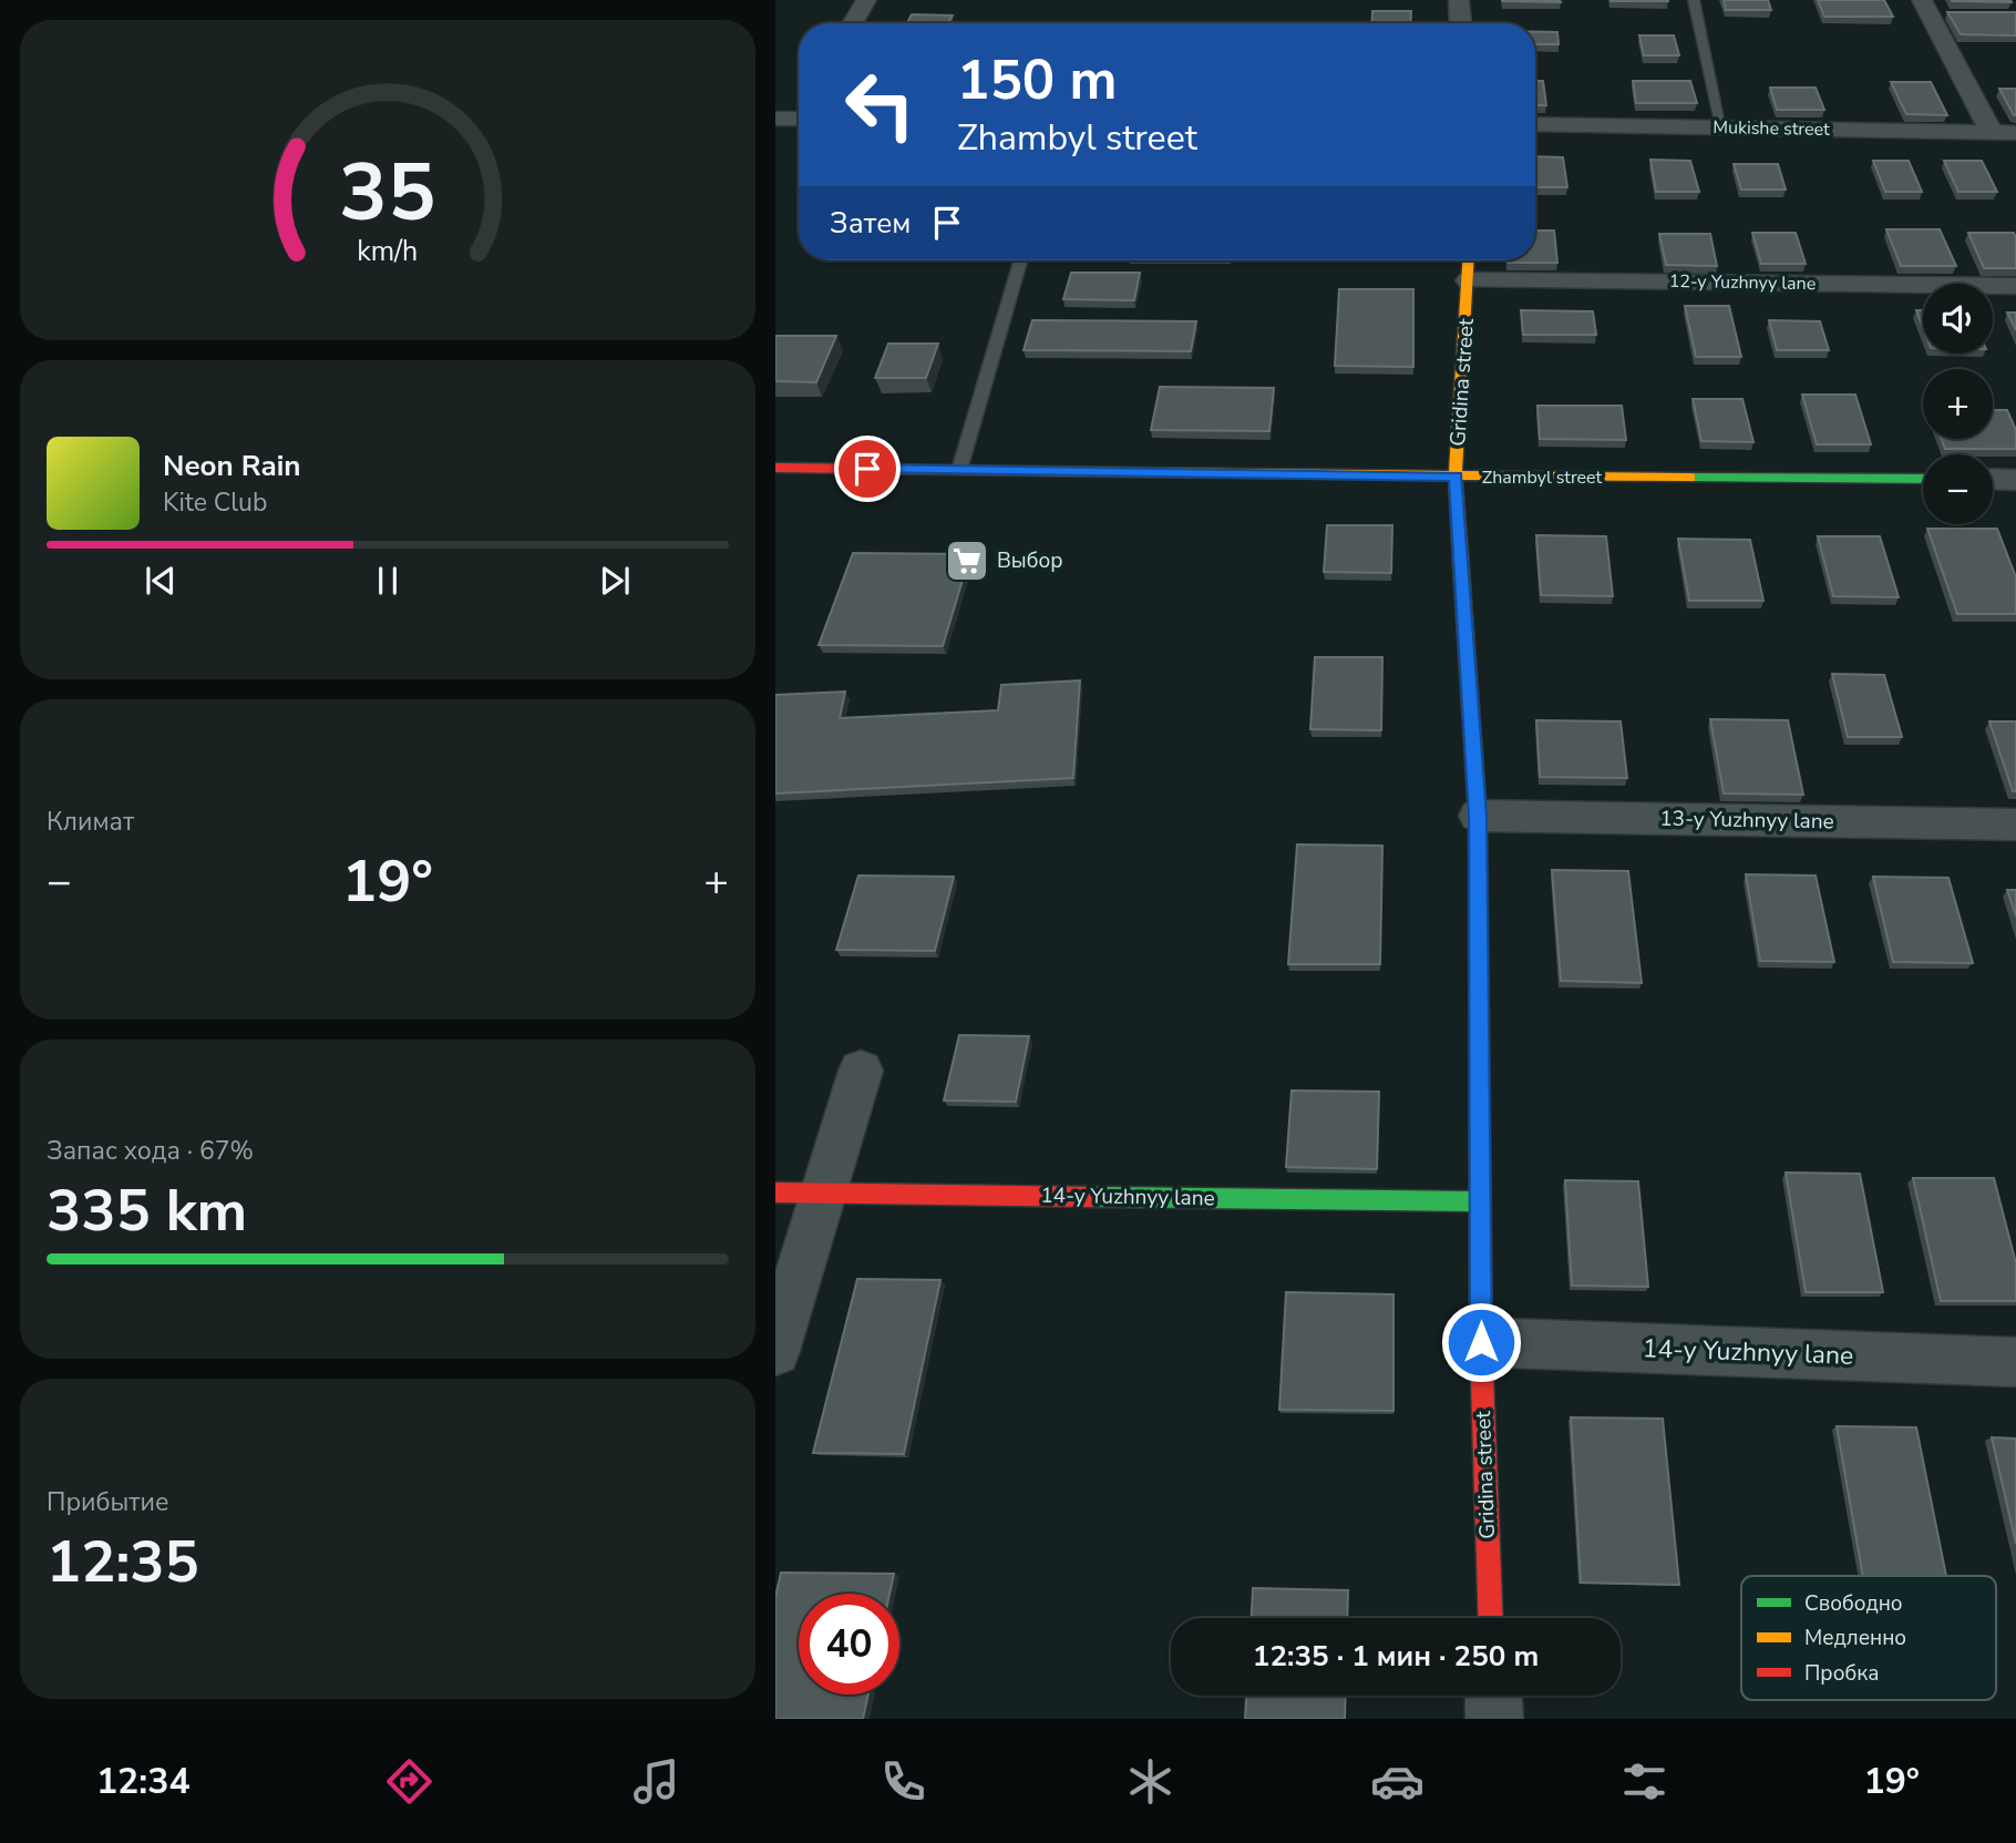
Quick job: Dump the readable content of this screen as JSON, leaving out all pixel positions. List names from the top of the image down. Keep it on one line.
{"streets":{"street":["Mukishe street","12-y Yuzhnyy lane","Gridina street","Zhambyl street","13-y Yuzhnyy lane","14-y Yuzhnyy lane"]},"crossings":[["12-y Yuzhnyy lane","Gridina street"],["Gridina street","Zhambyl street"],["Gridina street","13-y Yuzhnyy lane"],["Gridina street","14-y Yuzhnyy lane"]],"places":{"supermarket":["Выбор"]},"legend":["Свободно","Медленно","Пробка"],"page":{"turn":["150 m","Zhambyl street"],"then":"Затем","map_buttons":["+","−"],"song":["Neon Rain","Kite Club"],"tile":["Климат",["Запас хода · 67%","335 km"],["Прибытие","12:35"]],"heat":["−","19°","+"],"limit":"40","trip":"12:35 · 1 мин · 250 m","tabs":["12:34","19°"],"gauge":["35","km/h"]}}
